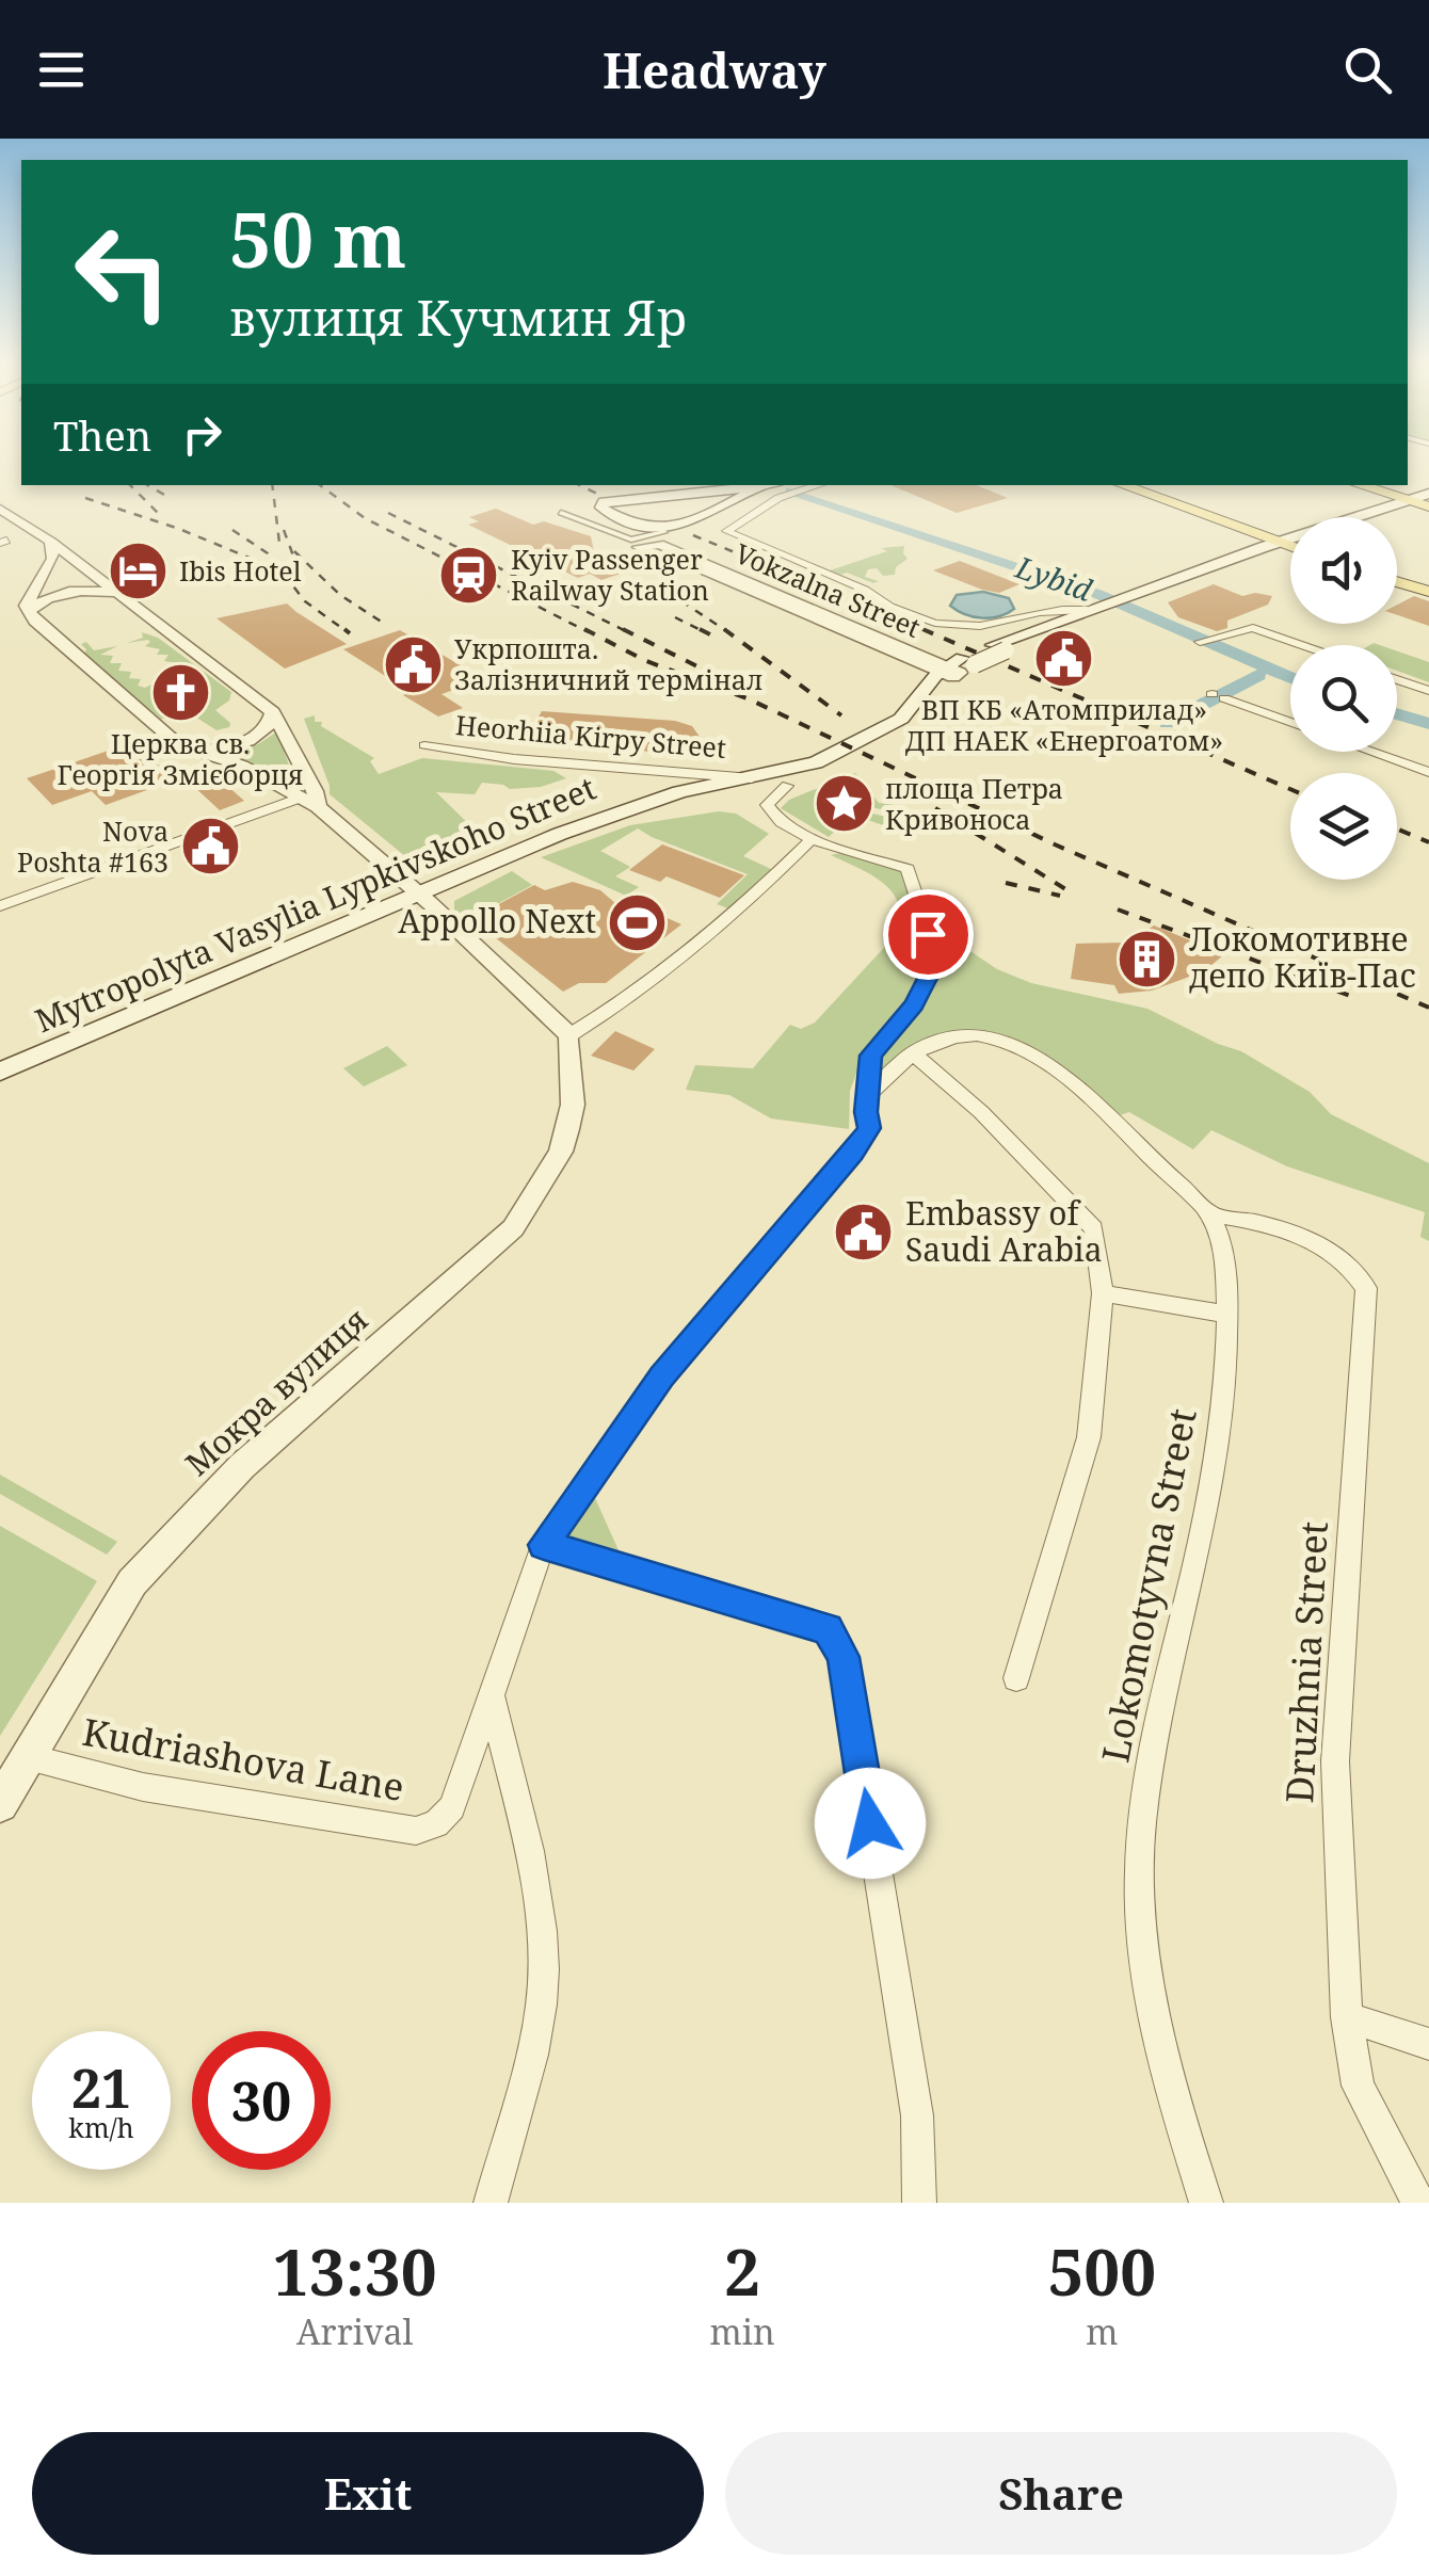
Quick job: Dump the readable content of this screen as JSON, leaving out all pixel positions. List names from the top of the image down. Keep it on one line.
{"streets":{"main road":["Mytropolyta Vasylia Lypkivskoho Street"],"street":["Vokzalna Street","Heorhiia Kirpy Street","Мокра вулиця","Lokomotyvna Street","Druzhnia Street","Kudriashova Lane"]},"crossings":[["Heorhiia Kirpy Street","Mytropolyta Vasylia Lypkivskoho Street"],["Мокра вулиця","Kudriashova Lane"],["Lokomotyvna Street","Druzhnia Street"],["Lokomotyvna Street","Kudriashova Lane"]],"water":["Lybid"],"places":{"hotel":["Ibis Hotel"],"station":["Kyiv Passenger Railway Station"],"public building":["ВП КБ «Атомприлад» ДП НАЕК «Енергоатом»","Укрпошта. Залізничний термінал","Nova Poshta #163","Embassy of Saudi Arabia"],"church":["Церква св. Георгія Змієборця"],"place":["площа Петра Кривоноса"],"sports":["Appollo Next"],"building":["Локомотивне депо Київ-Пас"]},"page":{"header":"Headway","turn":["50 m","вулиця Кучмин Яр"],"then":"Then","speed":"21 km/h","limit":"30","eta":["13:30","Arrival","2","min","500","m"],"buttons":["Exit","Share"]}}
